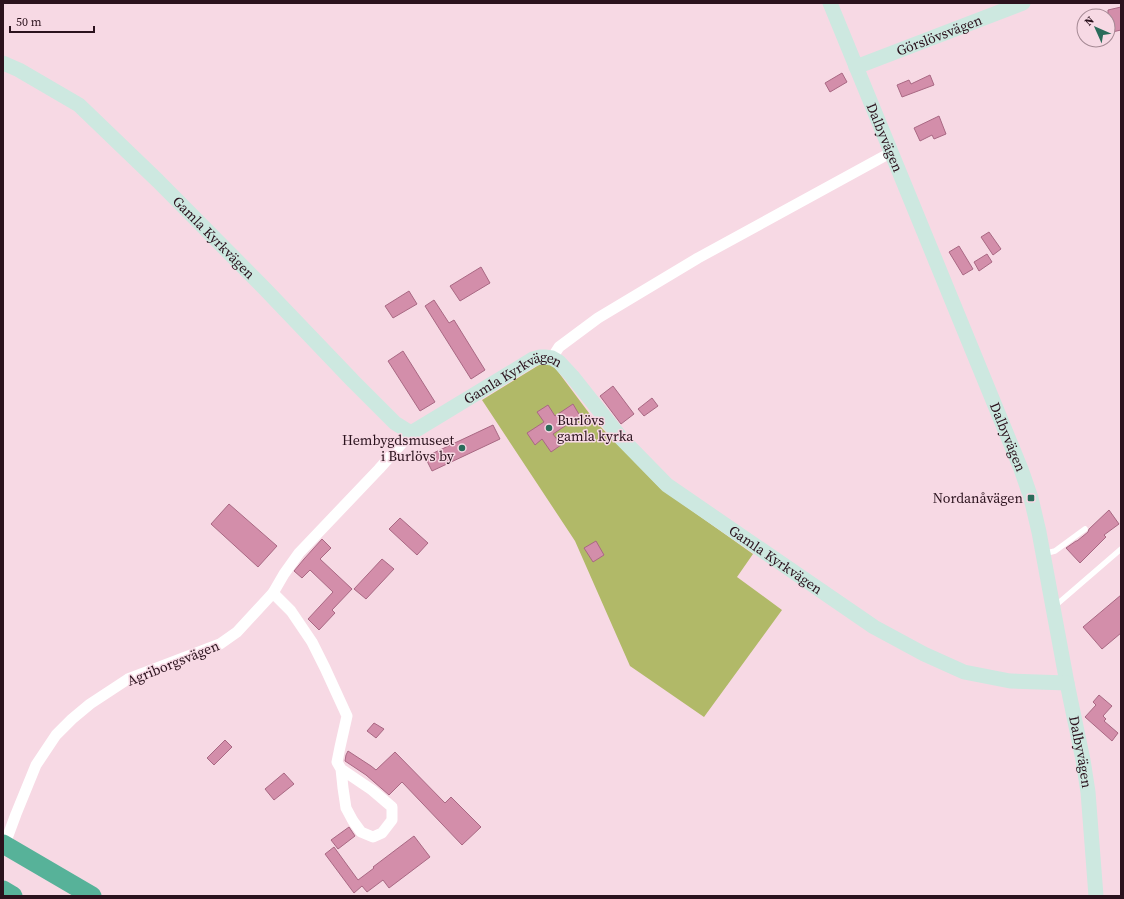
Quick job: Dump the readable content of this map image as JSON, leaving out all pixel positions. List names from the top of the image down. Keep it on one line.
{"streets":{"street":["Görslövsvägen","Dalbyvägen","Gamla Kyrkvägen","Agriborgsvägen"]},"crossings":[["Görslövsvägen","Dalbyvägen"],["Dalbyvägen","Gamla Kyrkvägen"],["Gamla Kyrkvägen","Agriborgsvägen"]],"places":{"other":["Burlövs gamla kyrka","Hembygdsmuseet i Burlövs by"],"transit":["Nordanåvägen"]},"scale_bar":"50 m","north":"top left"}
